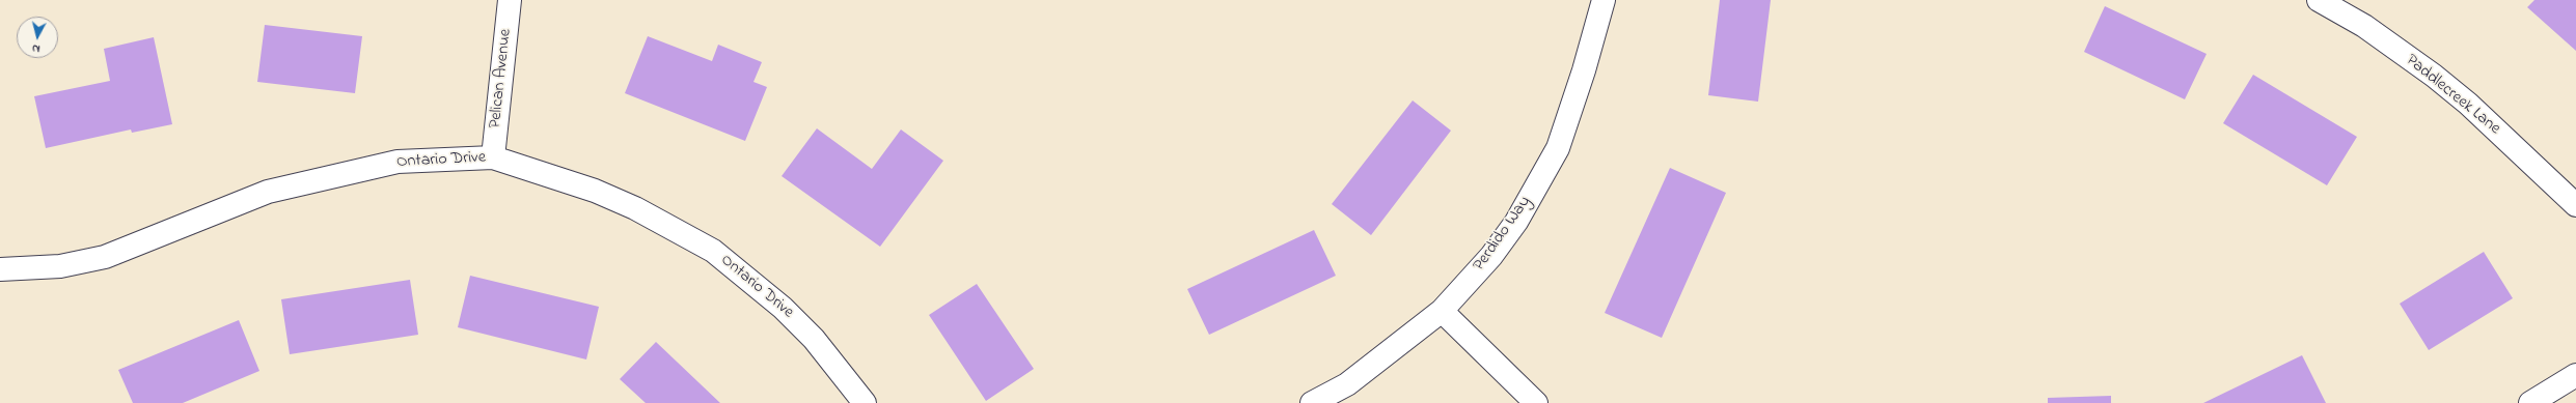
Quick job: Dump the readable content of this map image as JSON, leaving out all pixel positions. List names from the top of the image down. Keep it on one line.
{"streets":{"street":["Pelican Avenue","Paddlecreek Lane","Ontario Drive","Perdido Way"]},"crossings":[["Pelican Avenue","Ontario Drive"]],"north":"bottom"}
